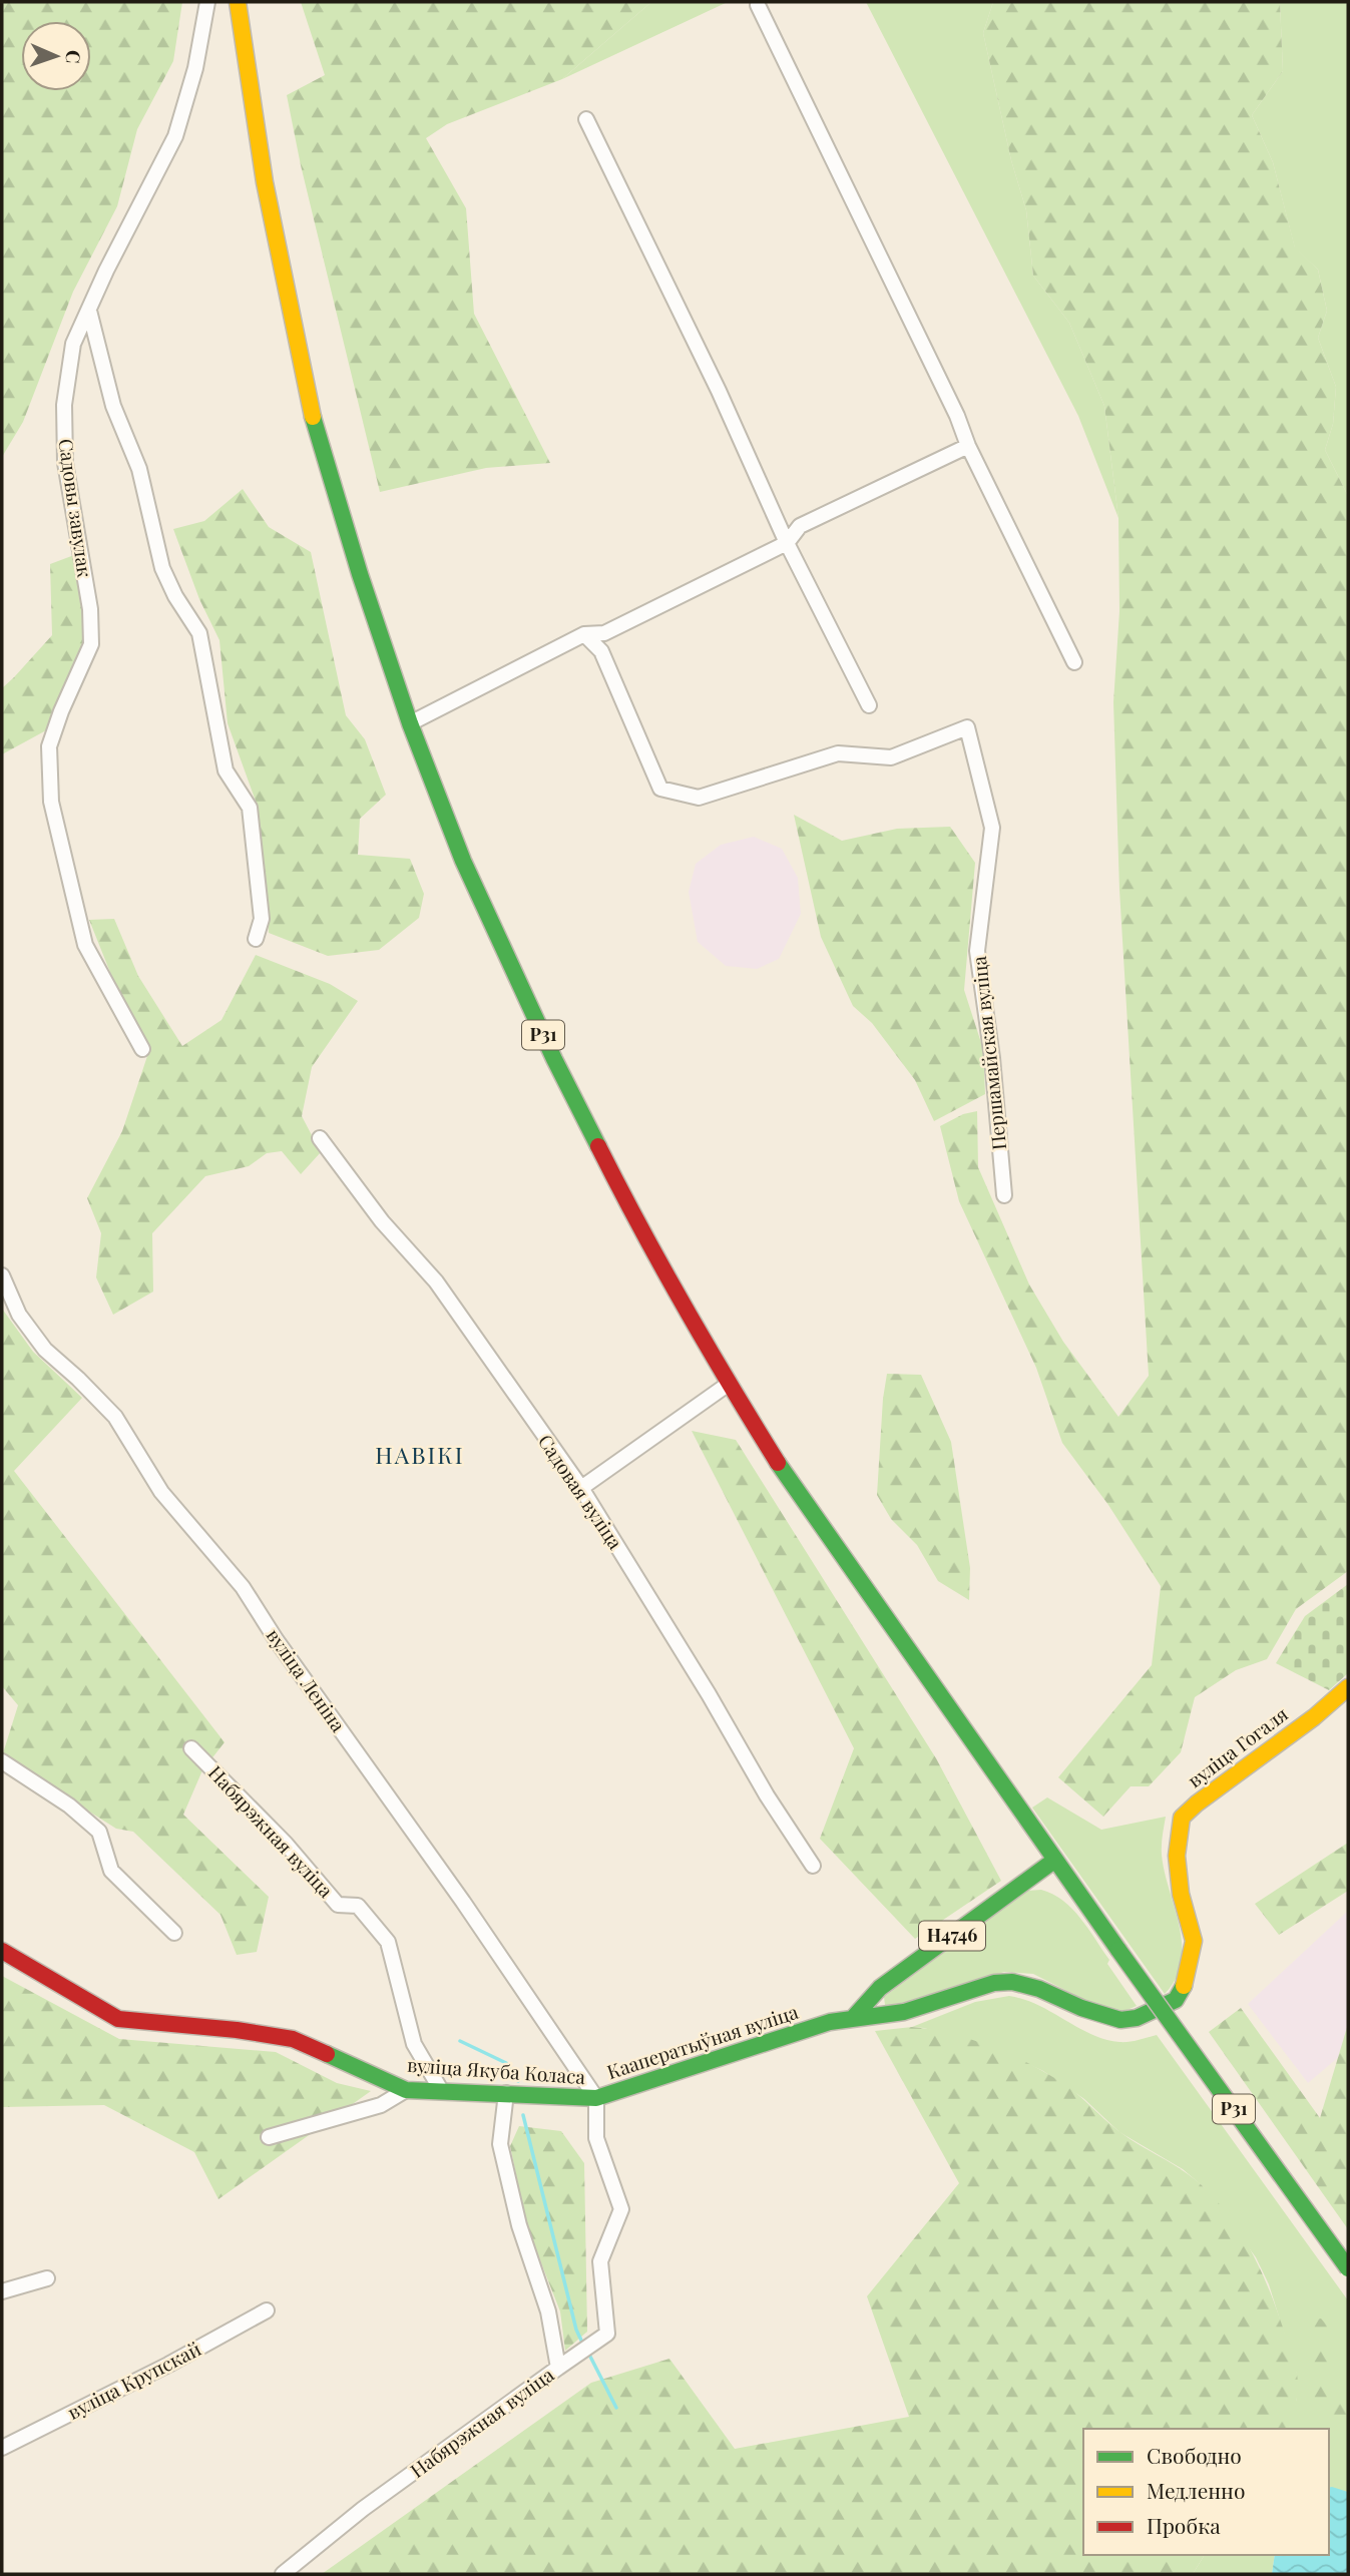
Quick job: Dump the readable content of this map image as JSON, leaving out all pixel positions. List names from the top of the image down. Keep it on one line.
{"streets":{"main road":["Р31","вуліца Гогаля","Н4746","Кааператыўная вуліца","вуліца Якуба Коласа"],"street":["Садовы завулак","Першамайская вуліца","Садовая вуліца","вуліца Леніна","Набярэжная вуліца","вуліца Крупскай"]},"crossings":[["Р31","Н4746"],["вуліца Леніна","Кааператыўная вуліца"],["вуліца Леніна","вуліца Якуба Коласа"],["вуліца Гогаля","Н4746"],["вуліца Гогаля","Кааператыўная вуліца"],["Набярэжная вуліца","Кааператыўная вуліца"],["Набярэжная вуліца","вуліца Якуба Коласа"],["Н4746","Кааператыўная вуліца"],["Кааператыўная вуліца","вуліца Якуба Коласа"]],"districts":["НАВІКІ"],"legend":["Свободно","Медленно","Пробка"],"north":"right"}
